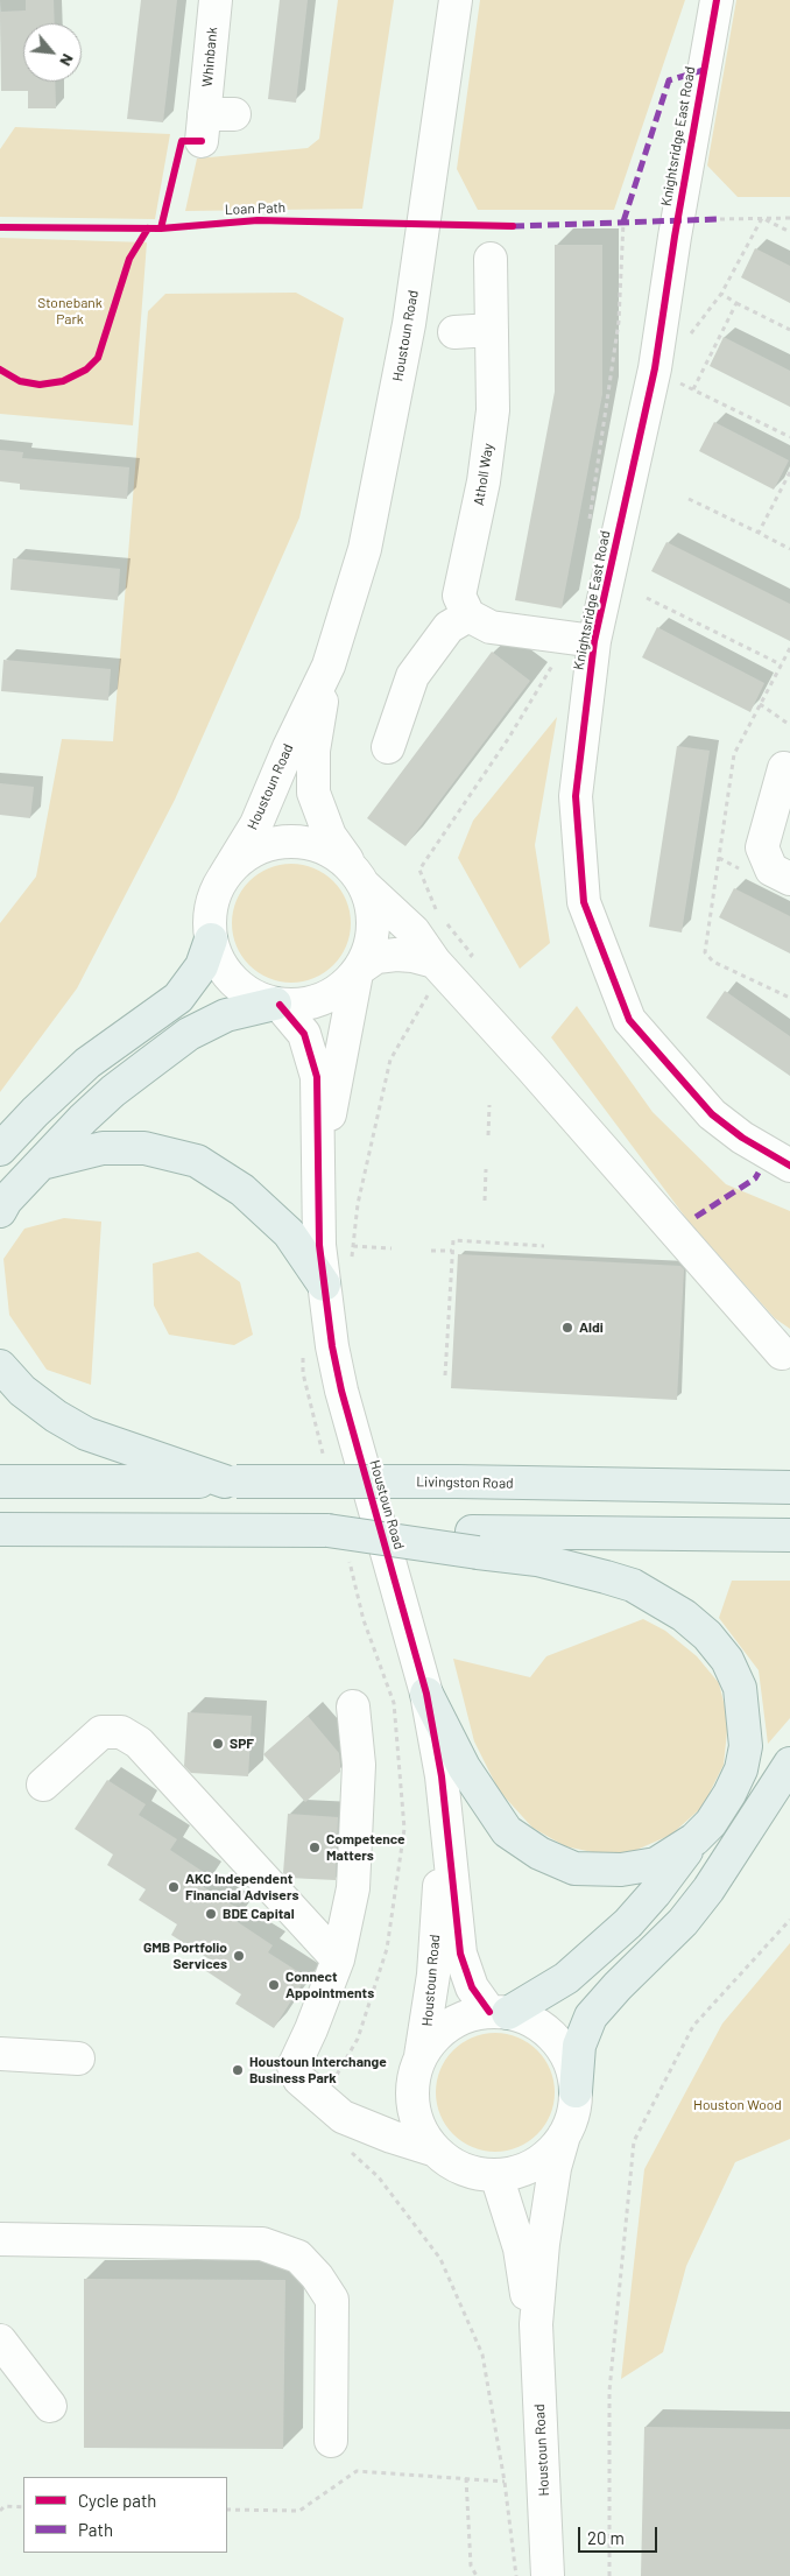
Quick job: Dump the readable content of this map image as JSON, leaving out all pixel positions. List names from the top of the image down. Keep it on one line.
{"streets":{"main road":["Livingston Road"],"street":["Whinbank","Knightsridge East Road","Houstoun Road","Atholl Way"],"cycle path":["Loan Path"]},"parks":["Stonebank Park","Houston Wood"],"places":["Aldi","SPF","Competence Matters","AKC Independent Financial Advisers","BDE Capital","GMB Portfolio Services","Connect Appointments","Houstoun Interchange Business Park"],"legend":["Cycle path","Path"],"scale_bar":"20 m","north":"bottom right"}
